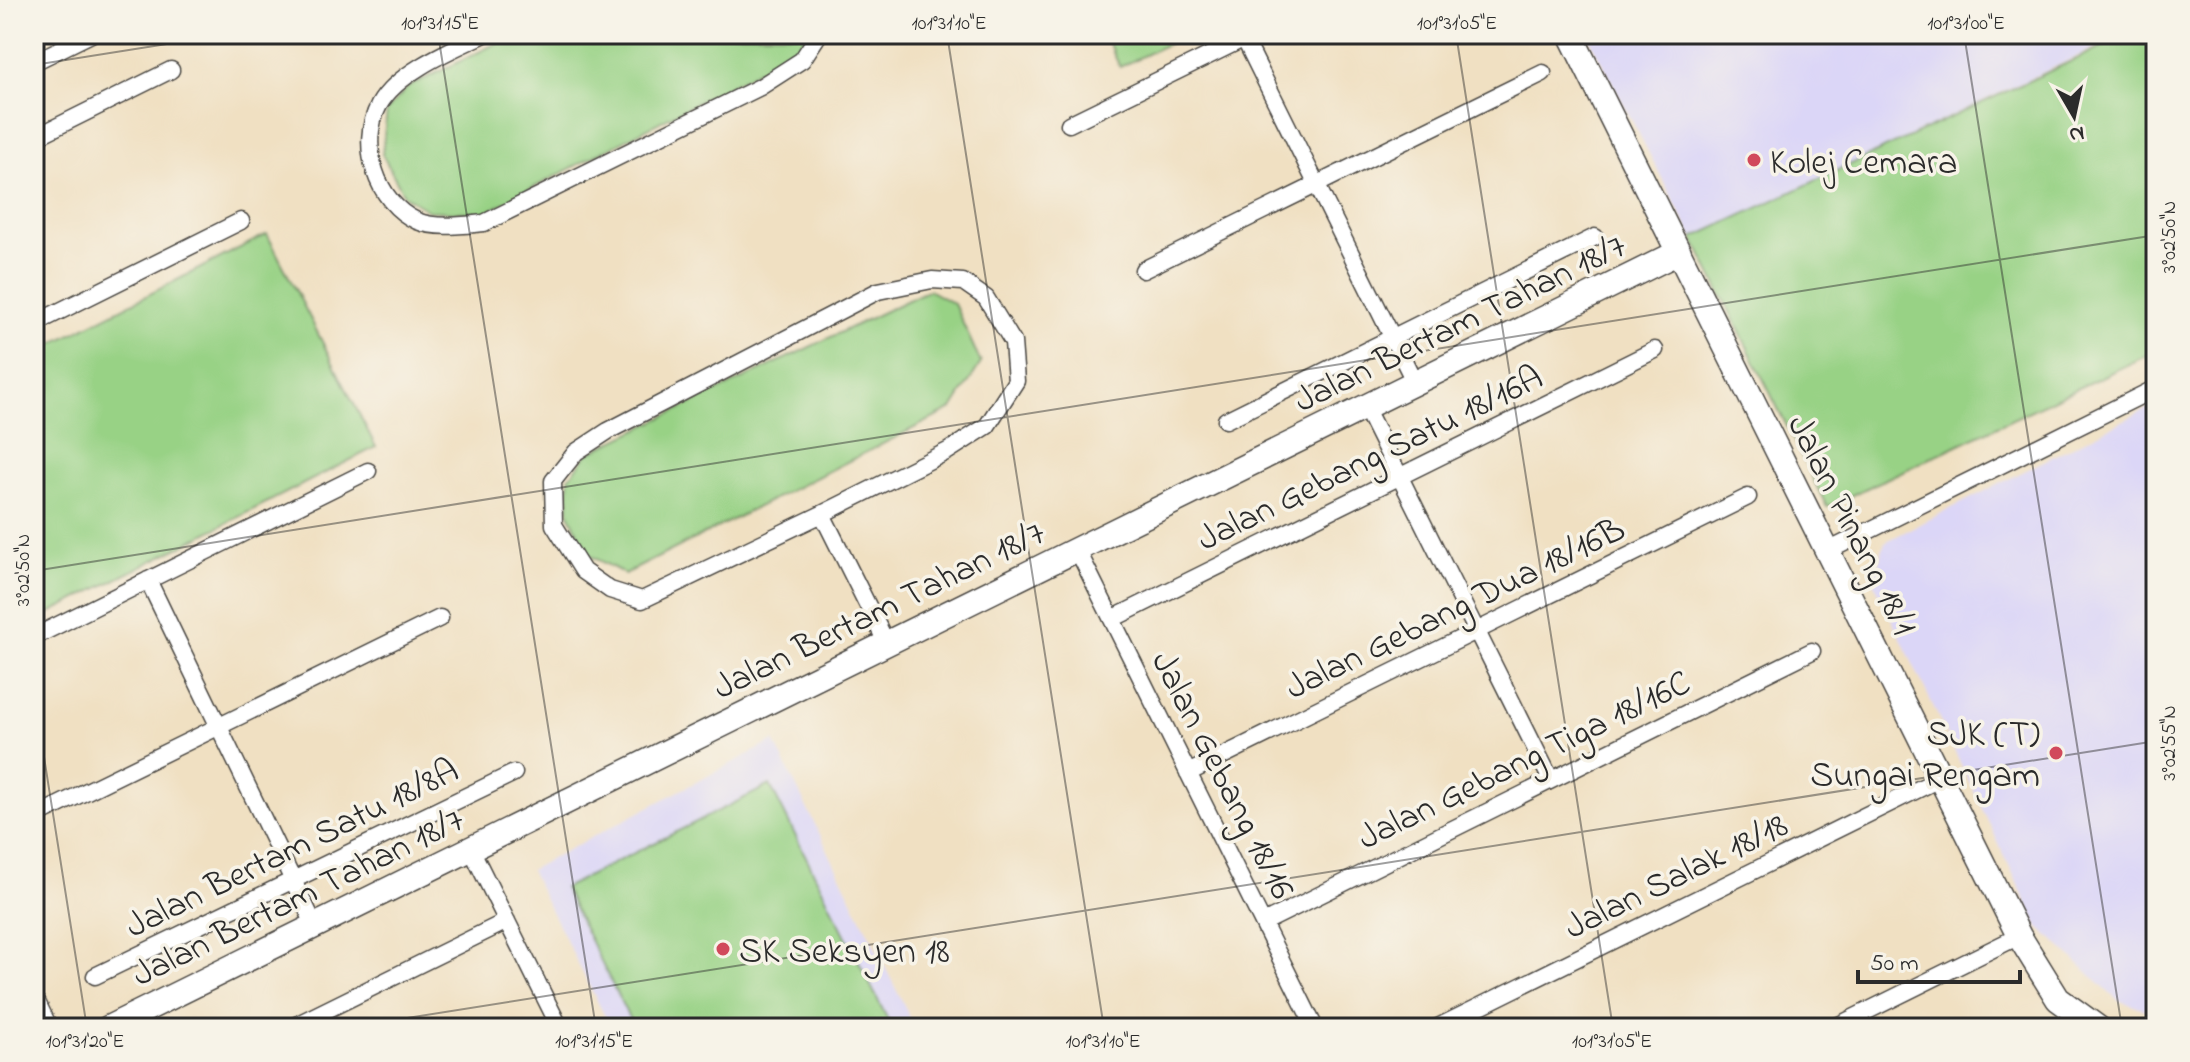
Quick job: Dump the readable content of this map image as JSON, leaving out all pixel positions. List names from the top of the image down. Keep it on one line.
{"streets":{"street":["Jalan Bertam Tahan 18/7","Jalan Gebang Satu 18/16A","Jalan Pinang 18/1","Jalan Gebang Dua 18/16B","Jalan Gebang Tiga 18/16C","Jalan Gebang 18/16","Jalan Bertam Satu 18/8A","Jalan Salak 18/18"]},"crossings":[["Jalan Bertam Tahan 18/7","Jalan Pinang 18/1"],["Jalan Bertam Tahan 18/7","Jalan Gebang 18/16"],["Jalan Gebang Satu 18/16A","Jalan Gebang 18/16"],["Jalan Pinang 18/1","Jalan Salak 18/18"],["Jalan Gebang Dua 18/16B","Jalan Gebang 18/16"],["Jalan Gebang Tiga 18/16C","Jalan Gebang 18/16"]],"places":["Kolej Cemara","SJK (T) Sungai Rengam","SK Seksyen 18"],"scale_bar":"50 m","north":"bottom","coordinates":["101°31'15\"E","101°31'10\"E","101°31'05\"E","101°31'00\"E","3°02'50\"N","3°02'55\"N","101°31'20\"E"]}
